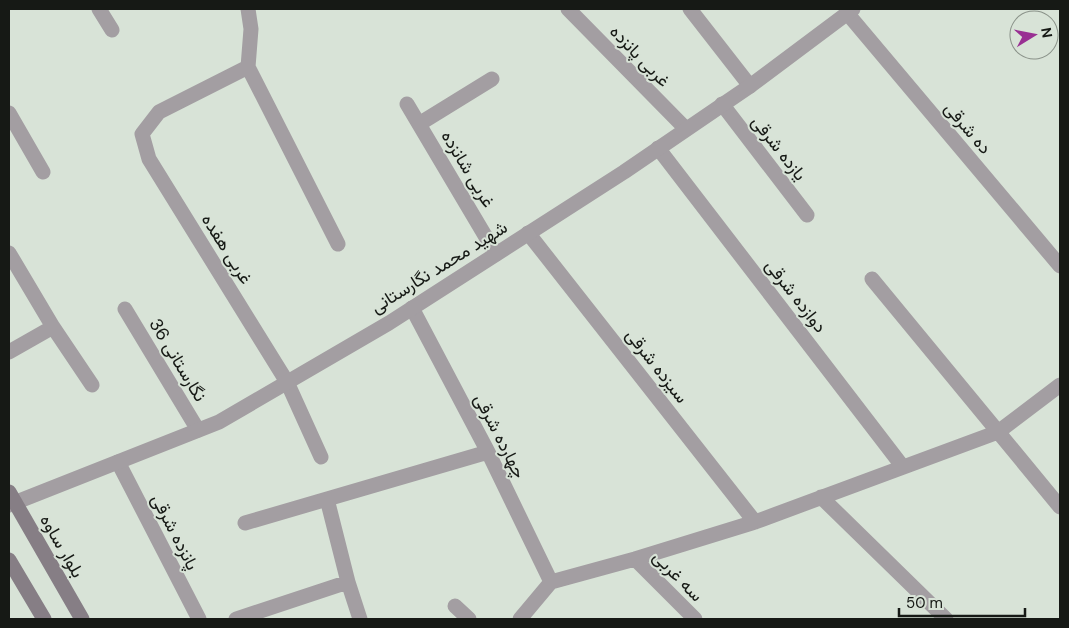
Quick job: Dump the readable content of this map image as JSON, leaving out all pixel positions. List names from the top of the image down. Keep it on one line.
{"streets":{"main road":["بلوار ساوه"],"street":["غربی پانزده","ده شرقی","یازده شرقی","غربی شانزده","غربی هفده","شهید محمد نگارستانی","دوازده شرقی","نگارستانی 36","سیزده شرقی","چهارده شرقی","پانزده شرقی","سه غربی"]},"crossings":[["غربی پانزده","شهید محمد نگارستانی"],["ده شرقی","شهید محمد نگارستانی"],["یازده شرقی","شهید محمد نگارستانی"],["غربی شانزده","شهید محمد نگارستانی"],["غربی هفده","شهید محمد نگارستانی"],["شهید محمد نگارستانی","دوازده شرقی"],["شهید محمد نگارستانی","نگارستانی 36"],["شهید محمد نگارستانی","سیزده شرقی"],["شهید محمد نگارستانی","چهارده شرقی"],["شهید محمد نگارستانی","پانزده شرقی"],["شهید محمد نگارستانی","بلوار ساوه"]],"scale_bar":"50 m","north":"right"}
